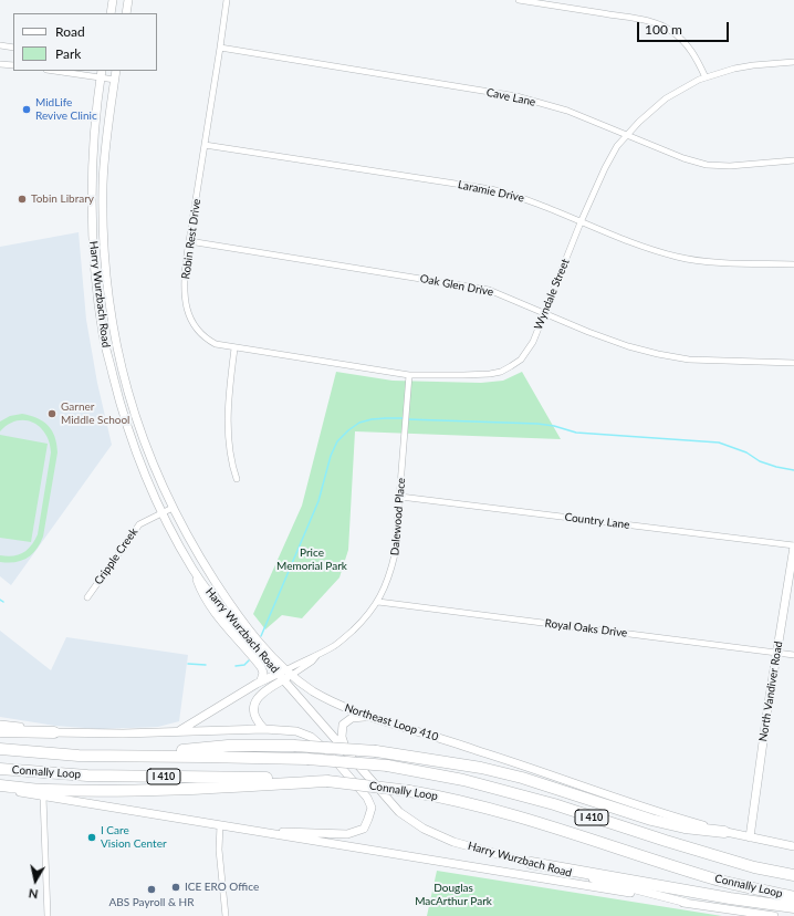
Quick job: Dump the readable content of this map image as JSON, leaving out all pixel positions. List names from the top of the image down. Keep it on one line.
{"streets":{"highway":["Connally Loop","I 410"],"main road":["Harry Wurzbach Road","North Vandiver Road","Northeast Loop 410"],"street":["Cave Lane","Laramie Drive","Robin Rest Drive","Oak Glen Drive","Wyndale Street","Dalewood Place","Country Lane","Cripple Creek","Royal Oaks Drive"]},"crossings":[["Cave Lane","Robin Rest Drive"],["Cave Lane","Wyndale Street"],["Laramie Drive","Robin Rest Drive"],["Laramie Drive","Wyndale Street"],["Robin Rest Drive","Oak Glen Drive"],["Robin Rest Drive","Wyndale Street"],["Oak Glen Drive","Wyndale Street"],["Harry Wurzbach Road","Dalewood Place"],["Harry Wurzbach Road","Cripple Creek"],["Harry Wurzbach Road","Northeast Loop 410"],["Wyndale Street","Dalewood Place"],["Dalewood Place","Country Lane"],["Dalewood Place","Royal Oaks Drive"],["Dalewood Place","Northeast Loop 410"],["Country Lane","North Vandiver Road"],["Royal Oaks Drive","North Vandiver Road"],["North Vandiver Road","Northeast Loop 410"]],"parks":["Price Memorial Park","Douglas MacArthur Park"],"places":["MidLife Revive Clinic","Tobin Library","Garner Middle School","I Care Vision Center","ICE ERO Office","ABS Payroll & HR"],"legend":["Road","Park"],"scale_bar":"100 m","north":"bottom"}
